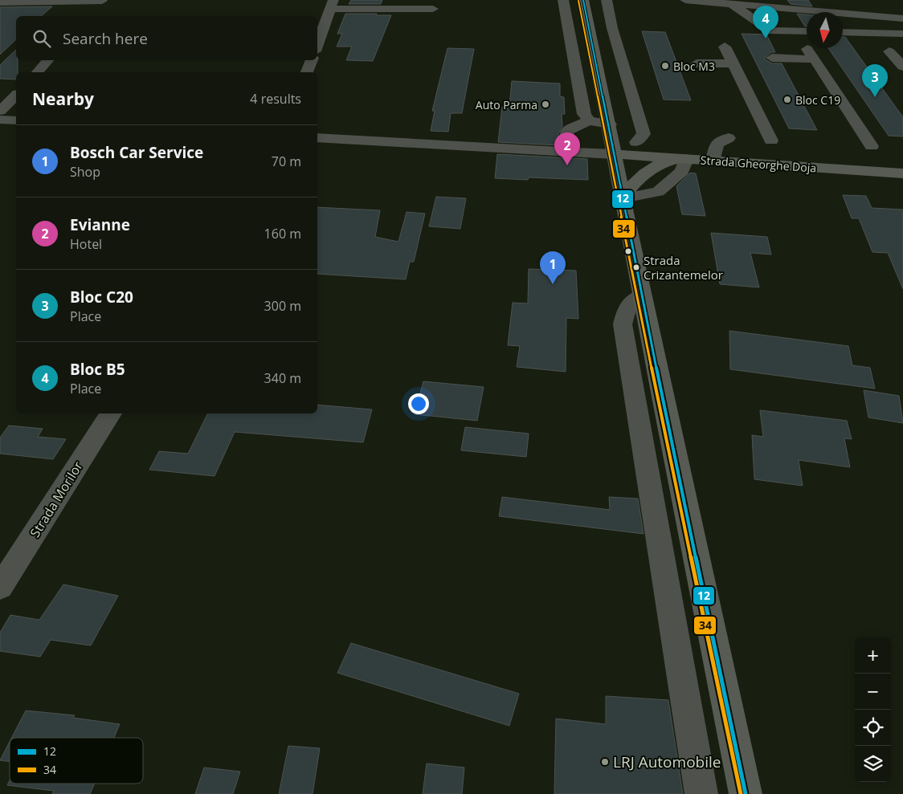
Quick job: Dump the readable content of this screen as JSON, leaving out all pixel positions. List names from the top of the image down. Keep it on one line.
{"streets":{"main road":["Strada Gheorghe Doja"],"street":["Strada Morilor"]},"places":["Bloc M3","Bloc C19","Auto Parma","Strada Crizantemelor","LRJ Automobile"],"lines":["transit line 12","transit line 34"],"legend":["12","34"],"north":"bottom","page":{"pins":["4","3","2","1"],"search":"Search here","heading":["Nearby","4 results"],"list":[{"mark":"1","name":"Bosch Car Service","note":"Shop","value":"70 m"},{"mark":"2","name":"Evianne","note":"Hotel","value":"160 m"},{"mark":"3","name":"Bloc C20","note":"Place","value":"300 m"},{"mark":"4","name":"Bloc B5","note":"Place","value":"340 m"}],"map_buttons":["+","−"]}}
